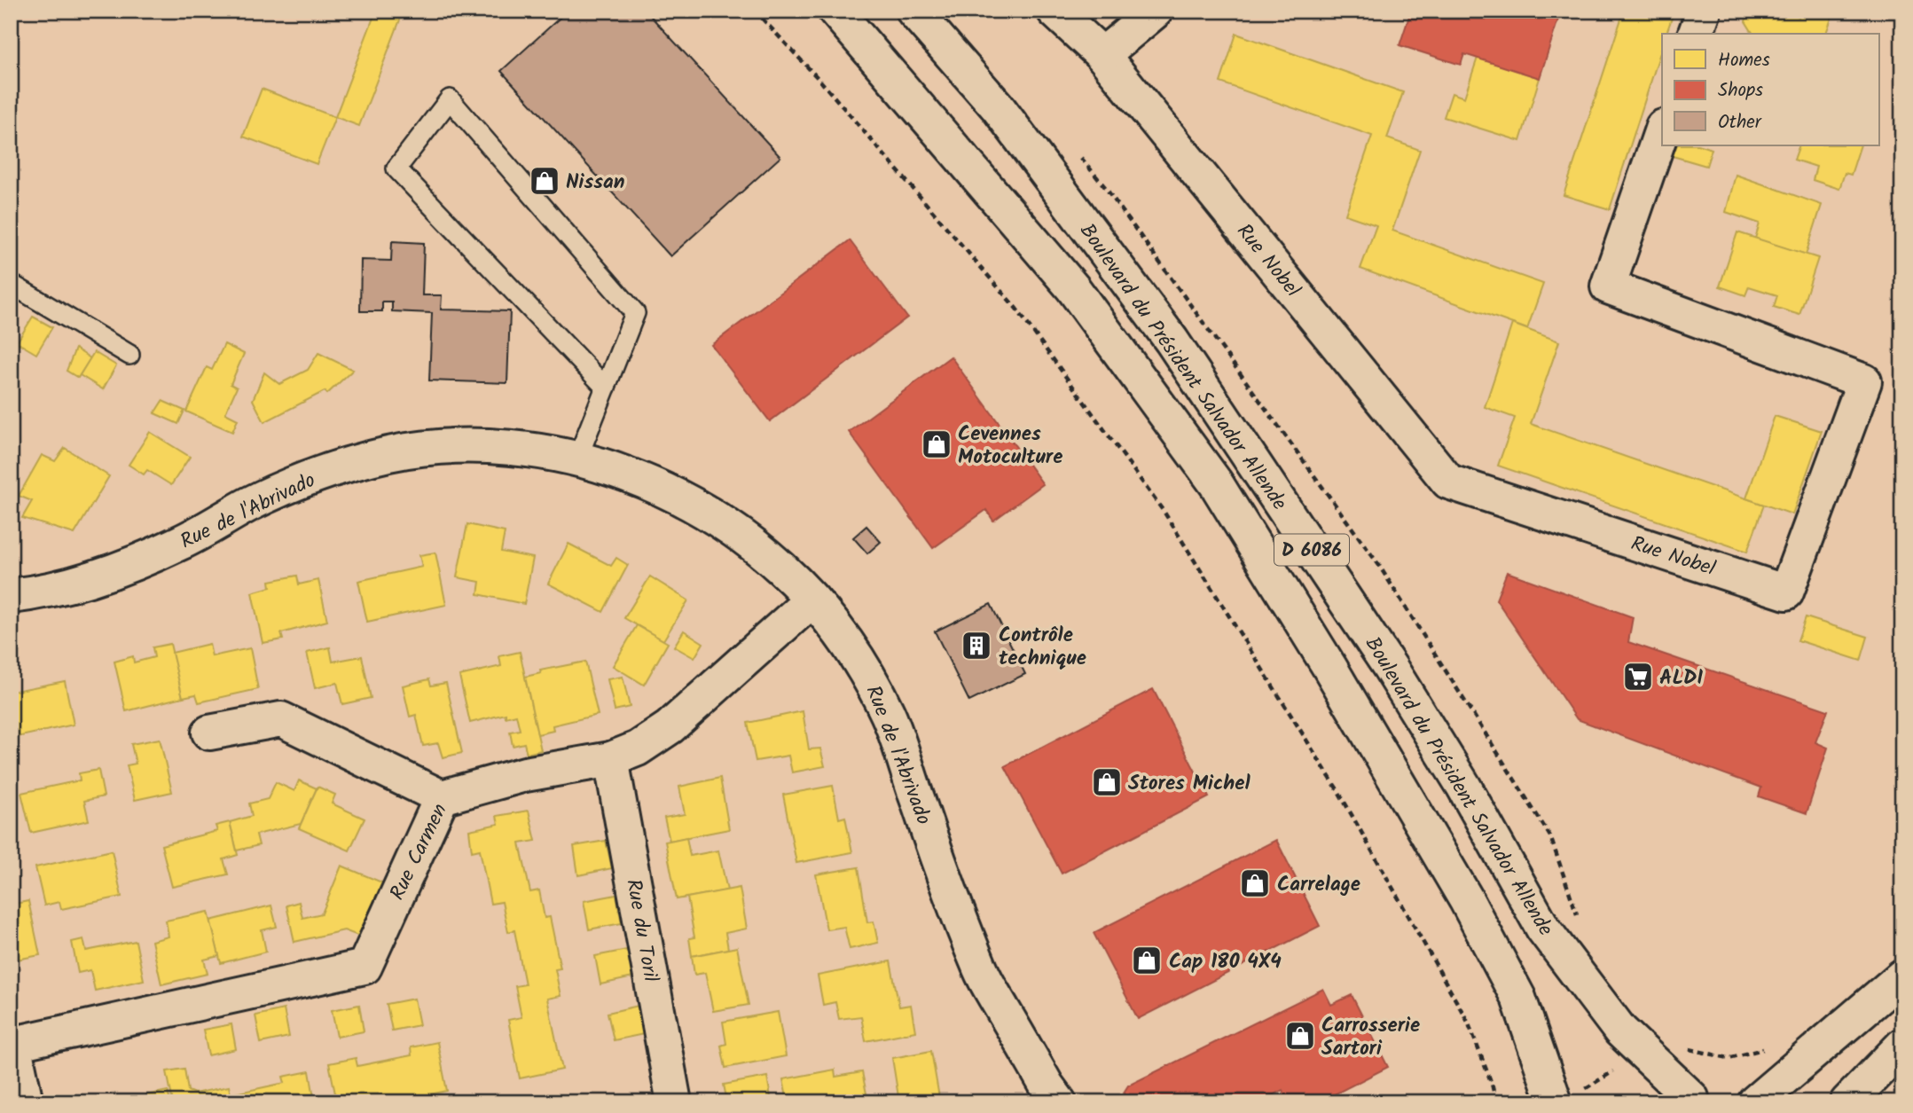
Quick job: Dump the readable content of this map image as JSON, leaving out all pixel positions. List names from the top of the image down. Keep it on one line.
{"streets":{"street":["Rue Nobel","Boulevard du Président Salvador Allende","Rue de l'Abrivado","D 6086","Rue Carmen","Rue du Toril"]},"crossings":[["Rue de l'Abrivado","Rue Carmen"],["Rue Carmen","Rue du Toril"]],"places":{"shop":["Nissan","Cevennes Motoculture","Stores Michel","Carrelage","Cap 180 4X4","Carrosserie Sartori"],"building":["Contrôle technique"],"supermarket":["ALDI"]},"legend":["Homes","Shops","Other"]}
